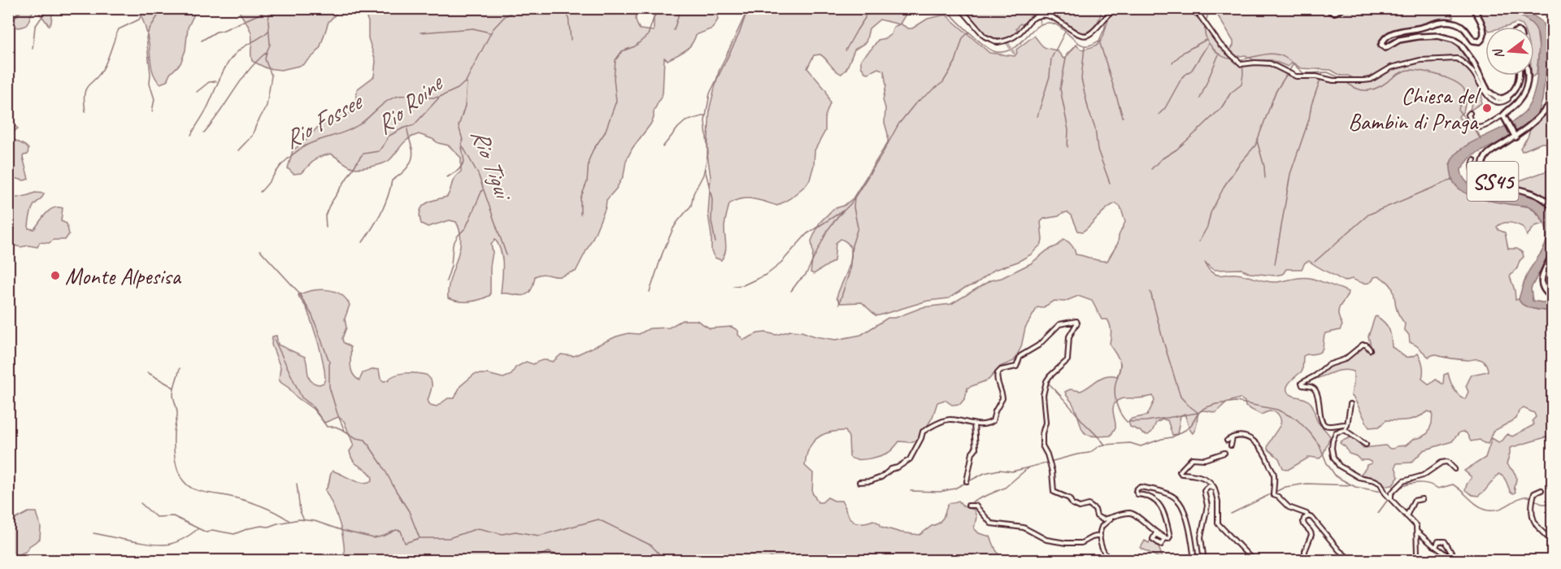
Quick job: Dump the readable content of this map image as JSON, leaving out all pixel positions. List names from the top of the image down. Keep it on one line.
{"streets":{"main road":["SS45"]},"water":["Rio Roine","Rio Fossee","Rio Tigui"],"places":["Chiesa del Bambin di Praga","Monte Alpesisa"],"north":"left"}
